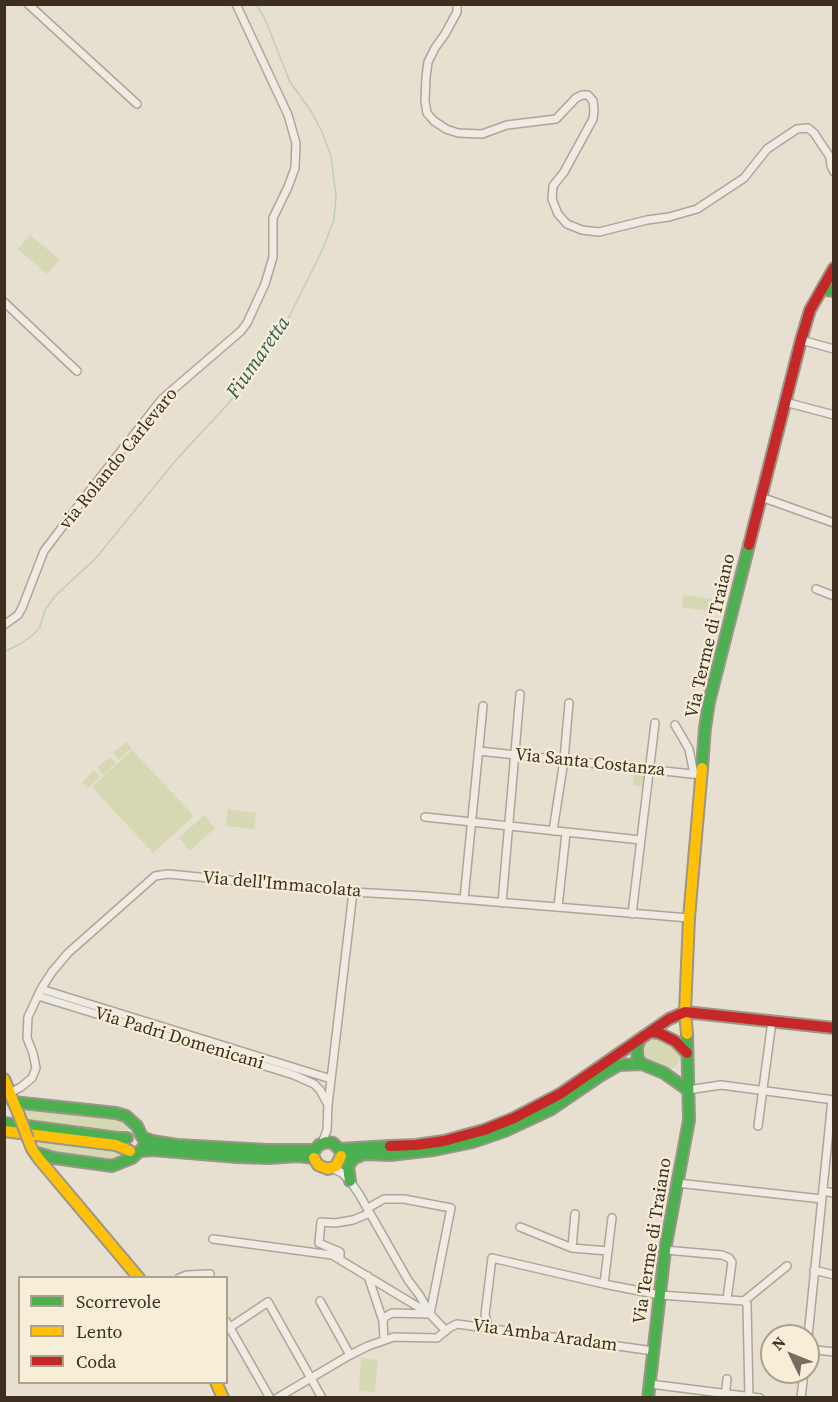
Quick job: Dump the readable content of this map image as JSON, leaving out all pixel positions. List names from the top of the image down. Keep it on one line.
{"streets":{"street":["via Rolando Carlevaro","Via Terme di Traiano","Via Santa Costanza","Via dell'Immacolata","Via Padri Domenicani","Via Amba Aradam"]},"crossings":[["Via Terme di Traiano","Via Santa Costanza"],["Via Terme di Traiano","Via dell'Immacolata"],["Via Terme di Traiano","Via Amba Aradam"],["Via dell'Immacolata","Via Padri Domenicani"]],"water":["Fiumaretta"],"legend":["Scorrevole","Lento","Coda"],"north":"top left"}
